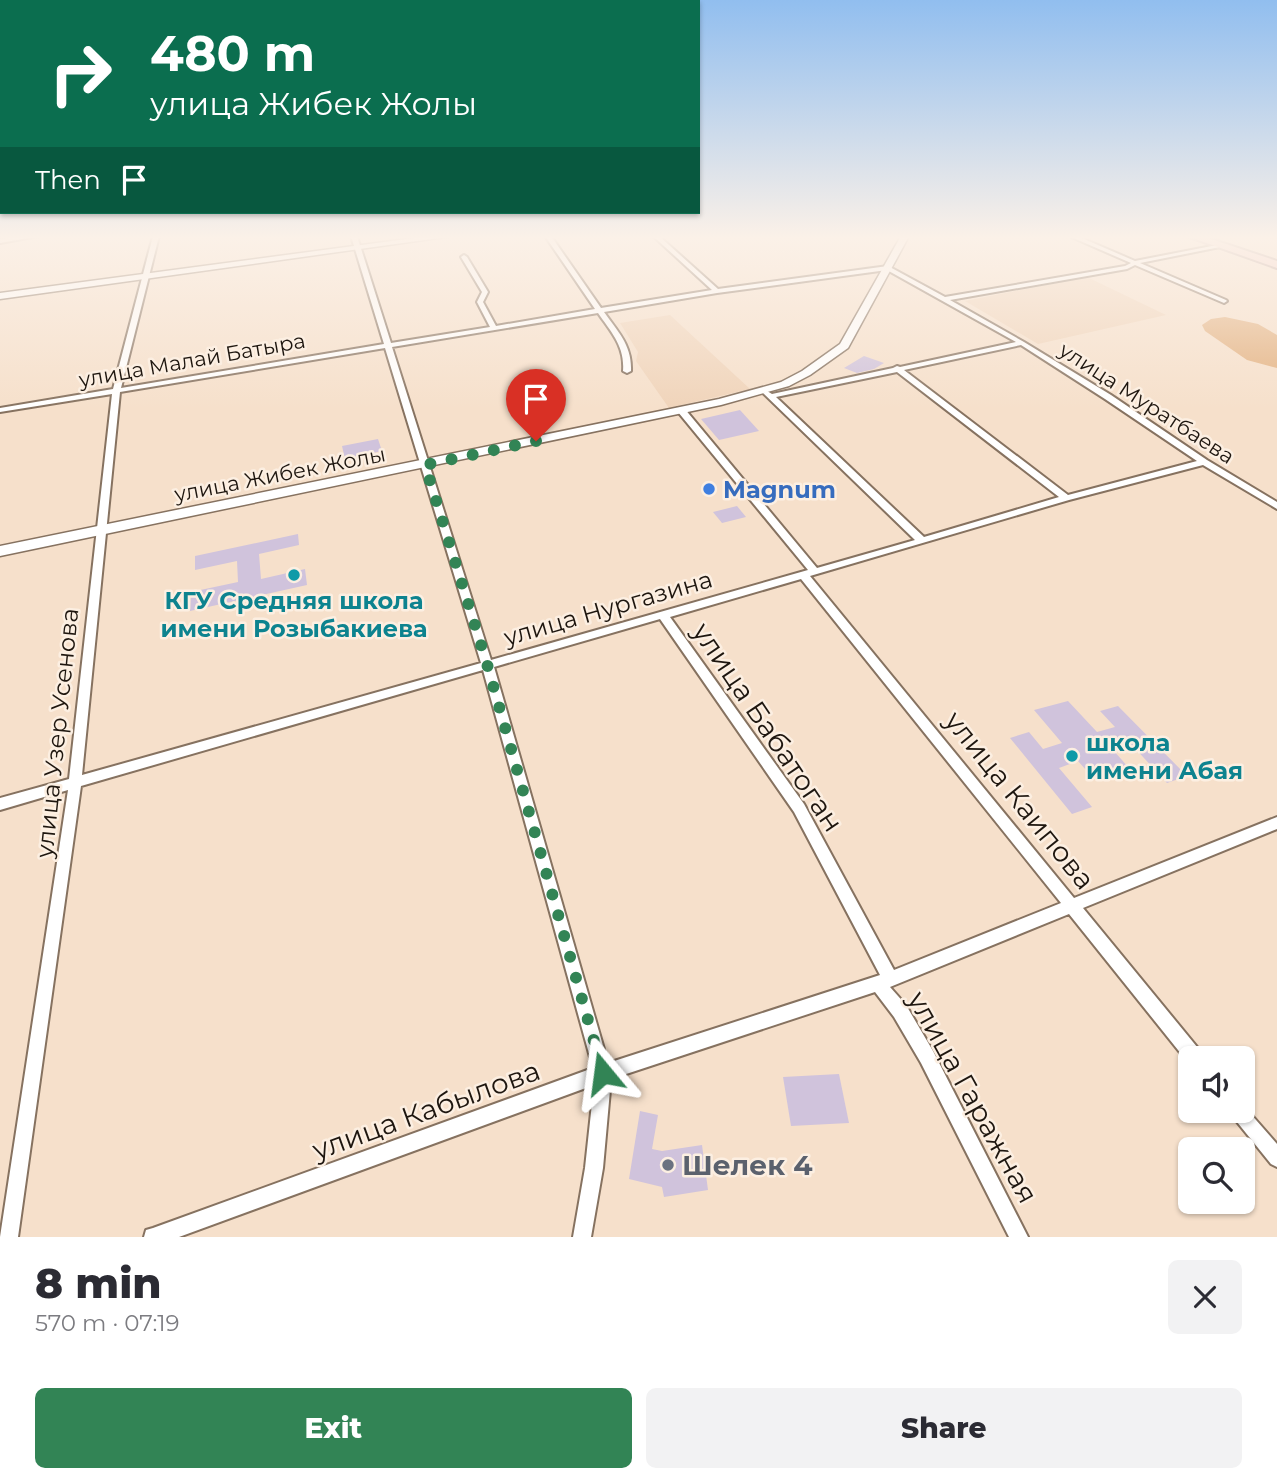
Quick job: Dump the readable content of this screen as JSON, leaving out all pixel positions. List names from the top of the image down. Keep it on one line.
{"streets":{"main road":["улица Жибек Жолы"],"street":["улица Малай Батыра","улица Муратбаева","улица Нургазина","улица Бабатоган","улица Узер Усенова","улица Каипова","улица Гаражная","улица Кабылова"]},"crossings":[["улица Малай Батыра","улица Узер Усенова"],["улица Муратбаева","улица Нургазина"],["улица Жибек Жолы","улица Узер Усенова"],["улица Жибек Жолы","улица Каипова"],["улица Нургазина","улица Бабатоган"],["улица Нургазина","улица Узер Усенова"],["улица Нургазина","улица Каипова"],["улица Бабатоган","улица Гаражная"],["улица Бабатоган","улица Кабылова"],["улица Каипова","улица Кабылова"],["улица Гаражная","улица Кабылова"]],"places":["Magnum","КГУ Средняя школа имени Розыбакиева","школа имени Абая","Шелек 4"],"page":{"turn":["480 m","улица Жибек Жолы"],"then":"Then","heading":["8 min","570 m · 07:19"],"buttons":["Exit","Share"]}}
